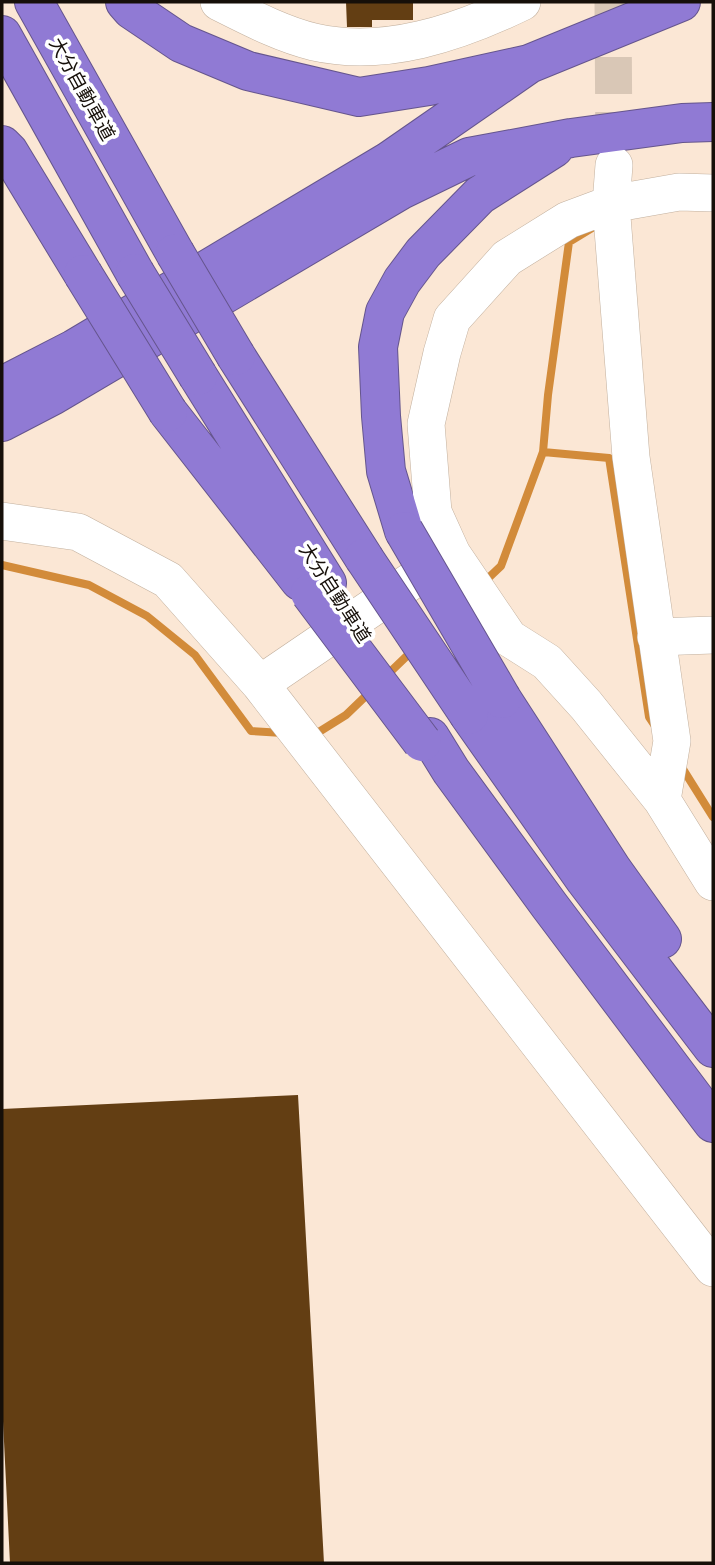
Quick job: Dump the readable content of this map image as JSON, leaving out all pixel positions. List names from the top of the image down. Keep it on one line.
{"streets":{"highway":["大分自動車道"]}}
